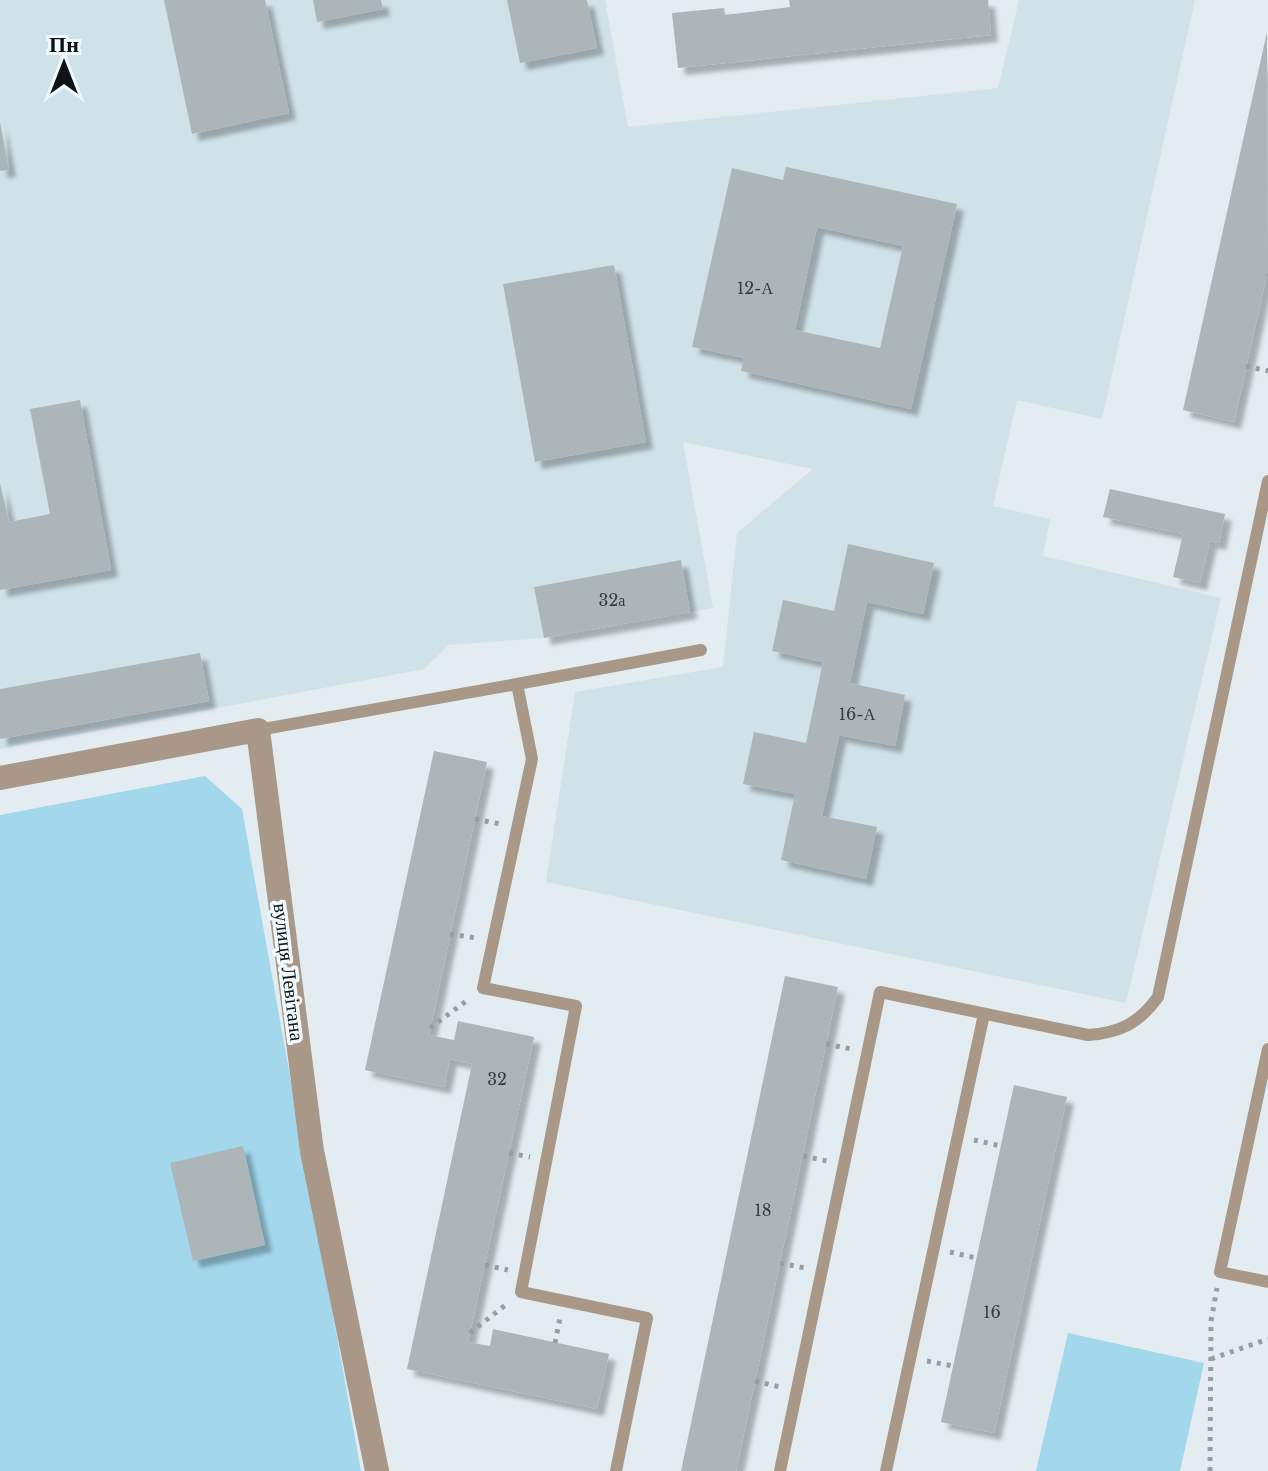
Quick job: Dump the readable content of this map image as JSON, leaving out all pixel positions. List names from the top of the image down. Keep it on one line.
{"streets":{"street":["вулиця Левітана"]},"house_numbers":["12-А","32а","16-А","32","18","16"],"north":"top"}
